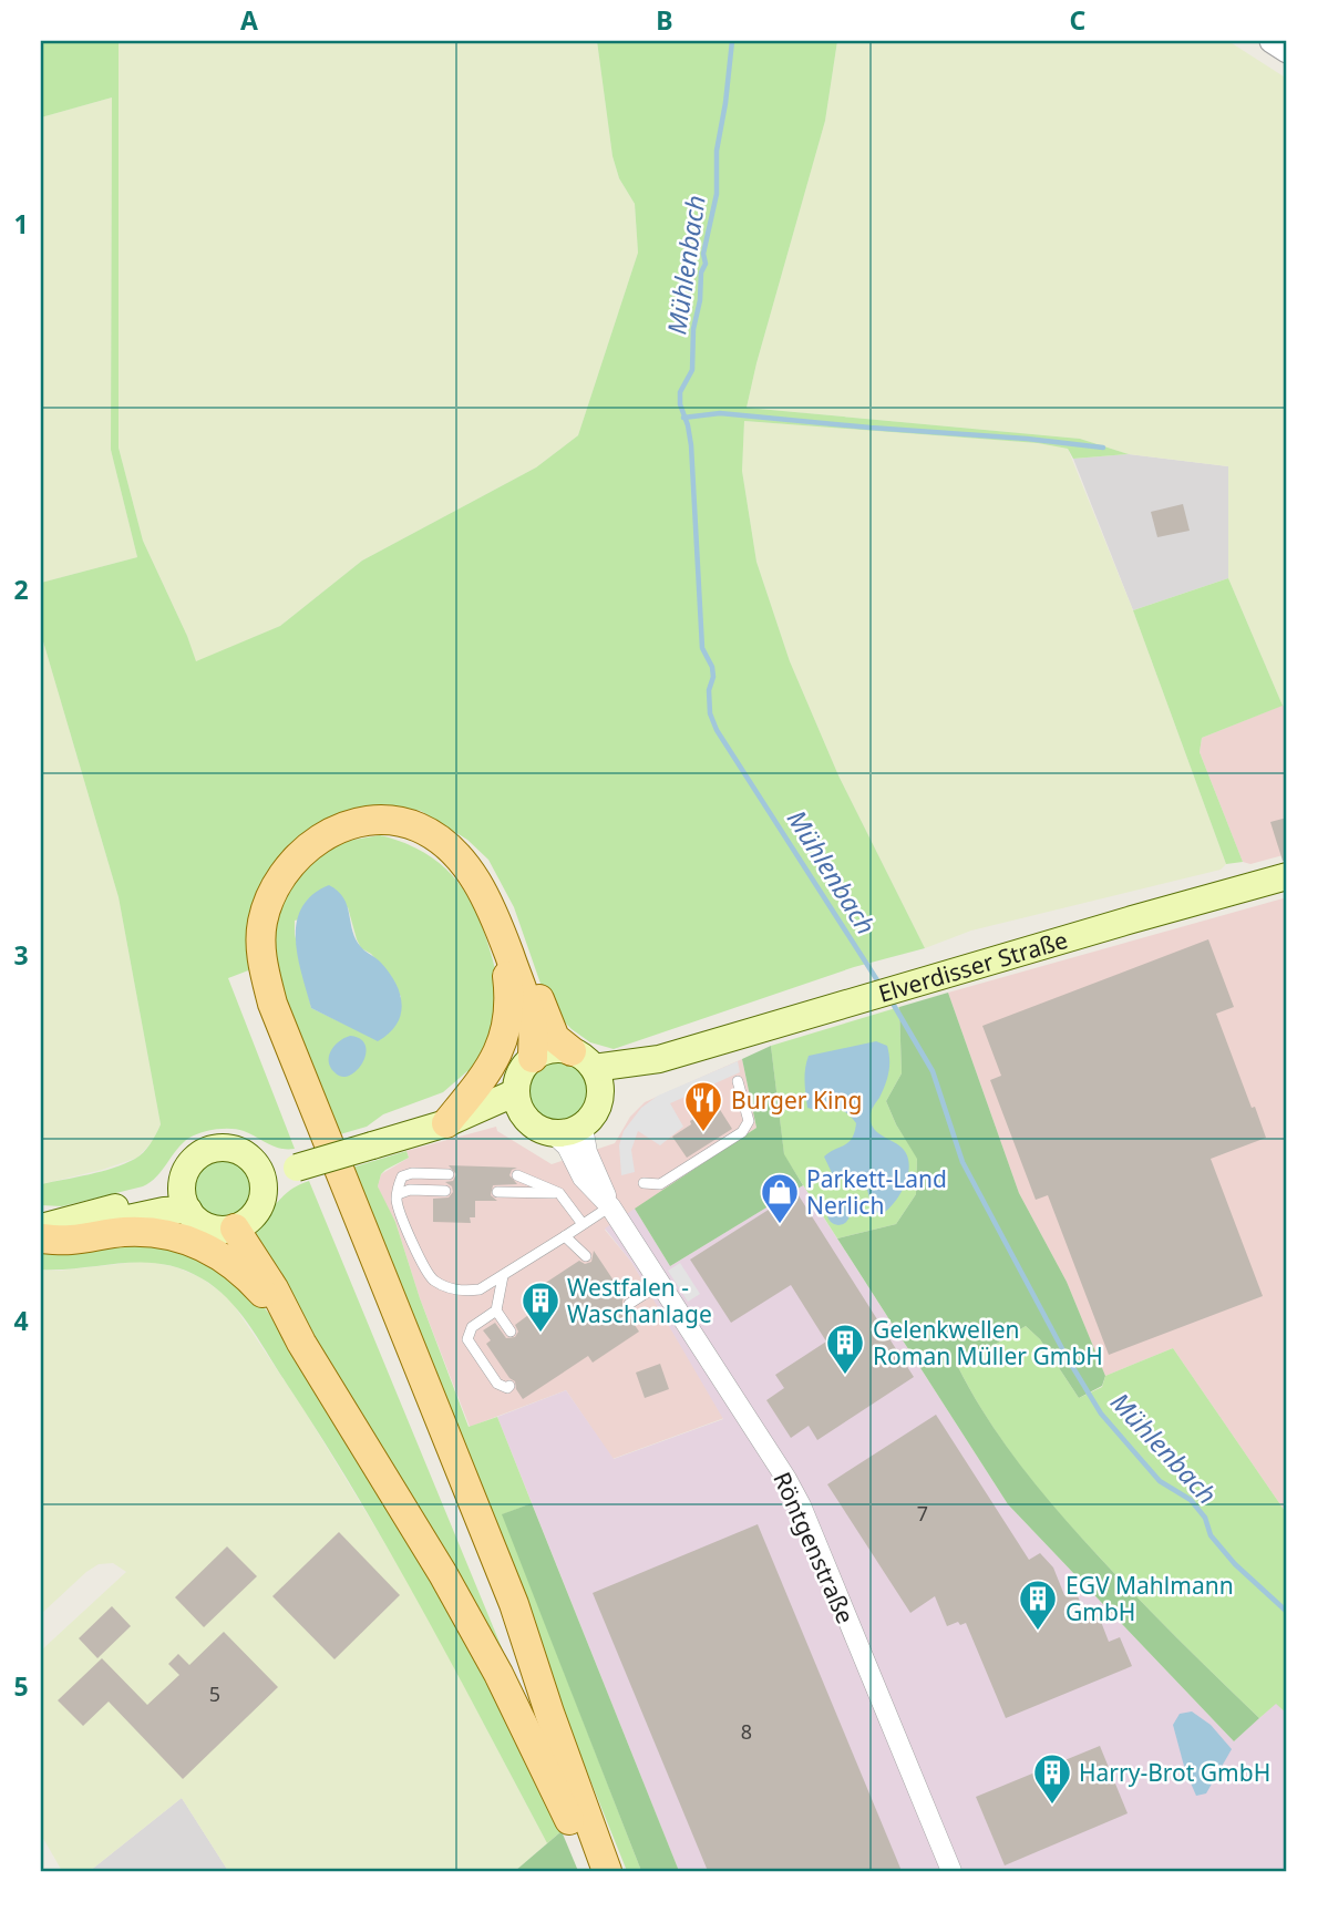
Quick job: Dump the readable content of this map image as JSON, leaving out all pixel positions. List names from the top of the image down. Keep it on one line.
{"streets":{"main road":["Elverdisser Straße"],"street":["Röntgenstraße"]},"crossings":[["Elverdisser Straße","Röntgenstraße"]],"water":["Mühlenbach"],"places":{"restaurant":["Burger King"],"shop":["Parkett-Land Nerlich"],"building":["Westfalen - Waschanlage","Gelenkwellen Roman Müller GmbH","EGV Mahlmann GmbH","Harry-Brot GmbH"]},"house_numbers":["7","5","8"],"grid":{"columns":["A","B","C"],"rows":["1","2","3","4","5"]}}
